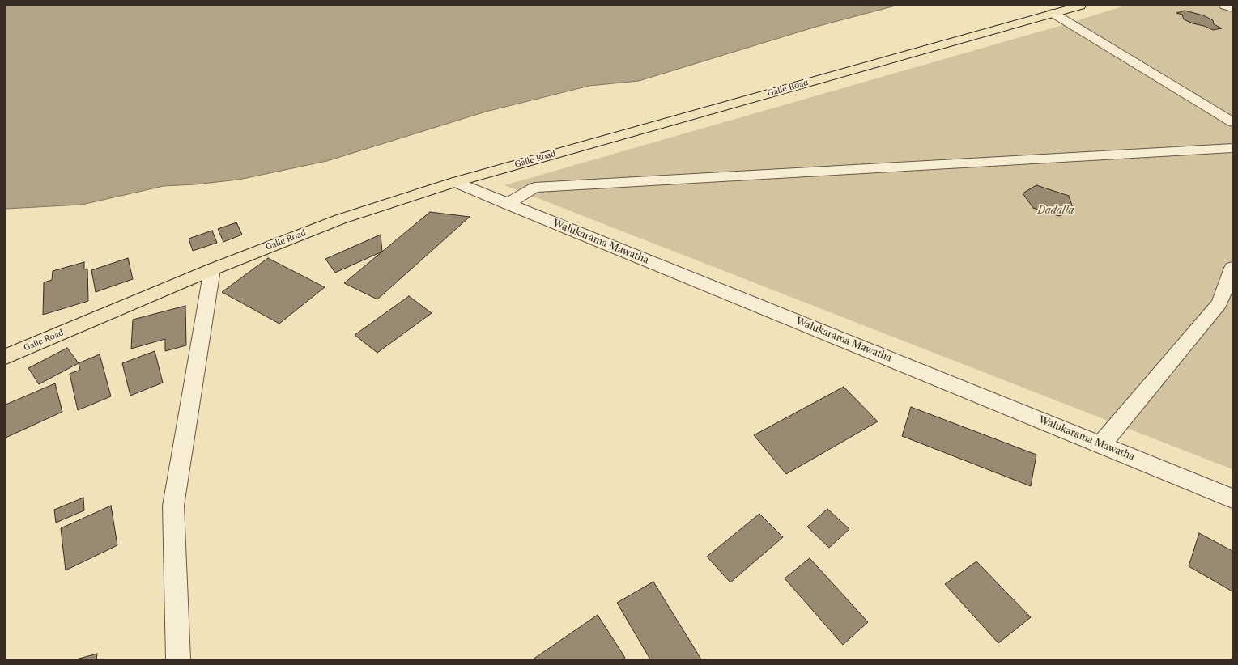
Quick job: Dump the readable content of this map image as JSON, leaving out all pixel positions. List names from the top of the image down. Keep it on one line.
{"streets":{"highway":["Galle Road"],"street":["Walukarama Mawatha"]},"crossings":[["Galle Road","Walukarama Mawatha"]],"parks":["Dadalla"]}
